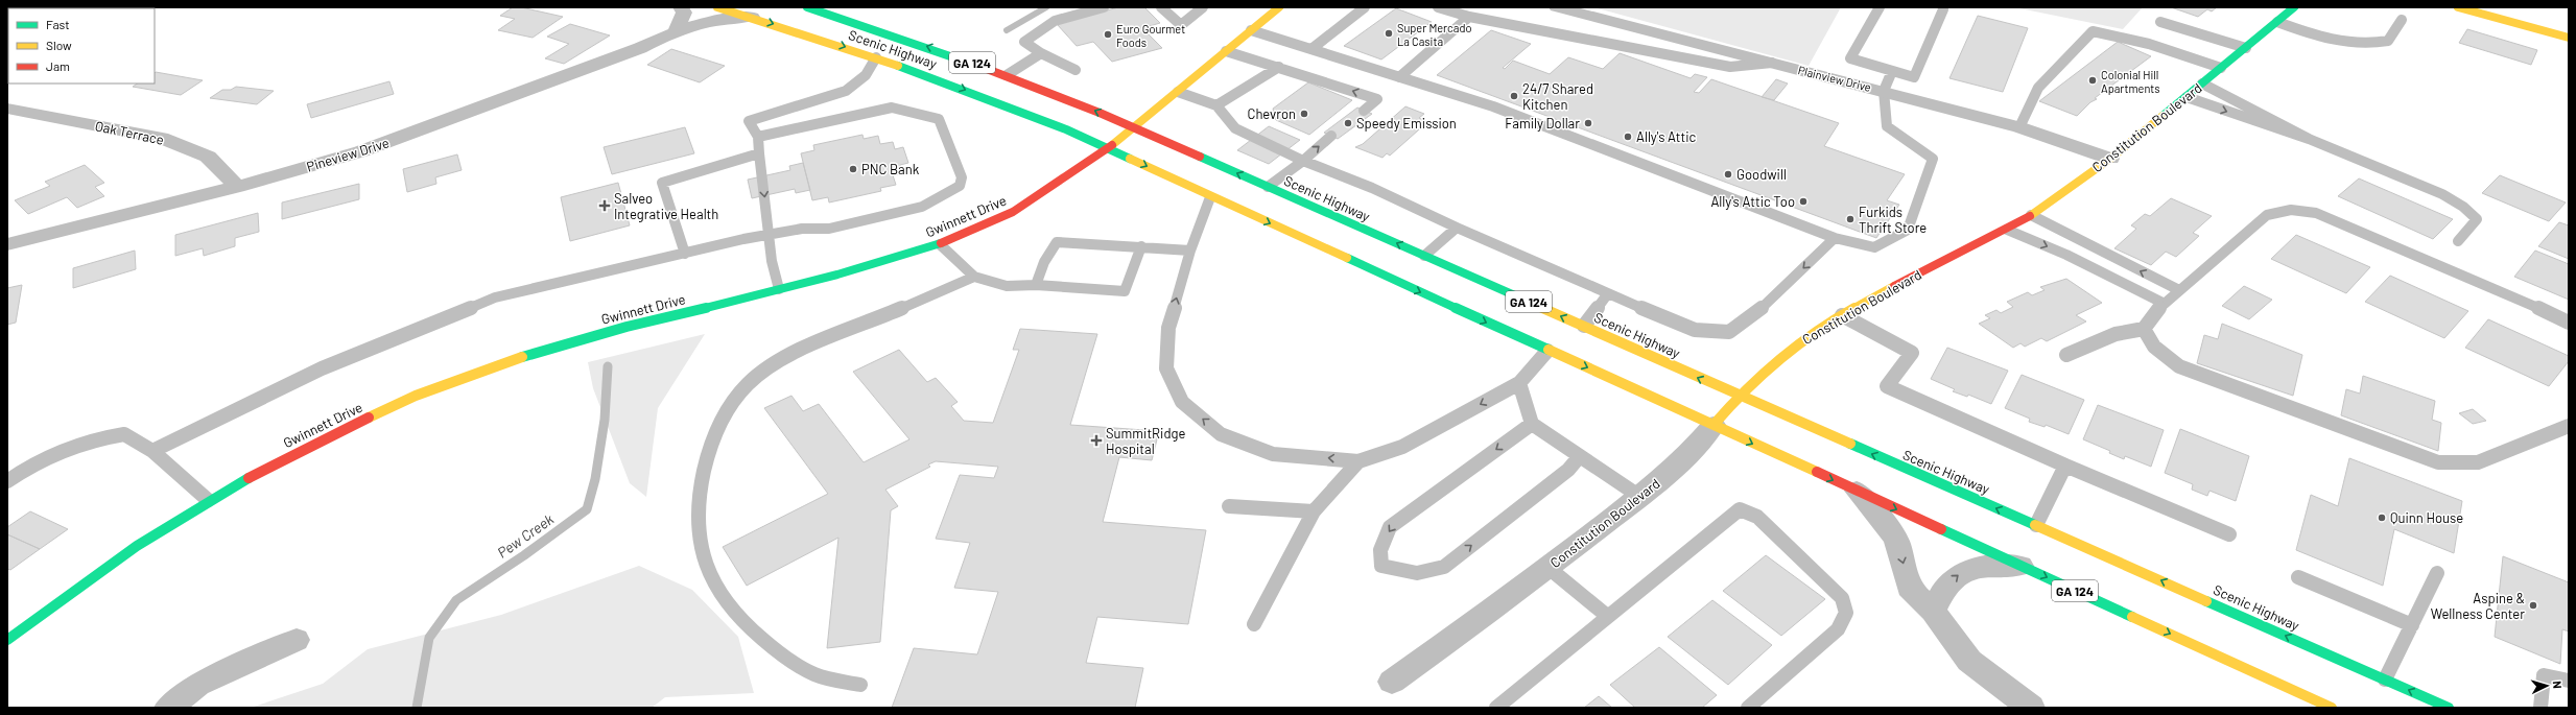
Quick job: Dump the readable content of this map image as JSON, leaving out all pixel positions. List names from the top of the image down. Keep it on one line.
{"streets":{"main road":["Scenic Highway","GA 124","Constitution Boulevard","Gwinnett Drive"],"street":["Plainview Drive","Oak Terrace","Pineview Drive"]},"crossings":[["Scenic Highway","Constitution Boulevard"],["Scenic Highway","Pineview Drive"],["Scenic Highway","Gwinnett Drive"],["Plainview Drive","Constitution Boulevard"],["Oak Terrace","Pineview Drive"]],"water":["Pew Creek"],"places":{"other":["Super Mercado La Casita","Euro Gourmet Foods","Colonial Hill Apartments","24/7 Shared Kitchen","Chevron","Speedy Emission","Family Dollar","Ally's Attic","PNC Bank","Goodwill","Ally's Attic Too","Furkids Thrift Store","Quinn House","Aspine & Wellness Center"],"health":["Salveo Integrative Health","SummitRidge Hospital"]},"legend":["Fast","Slow","Jam"],"north":"right"}
